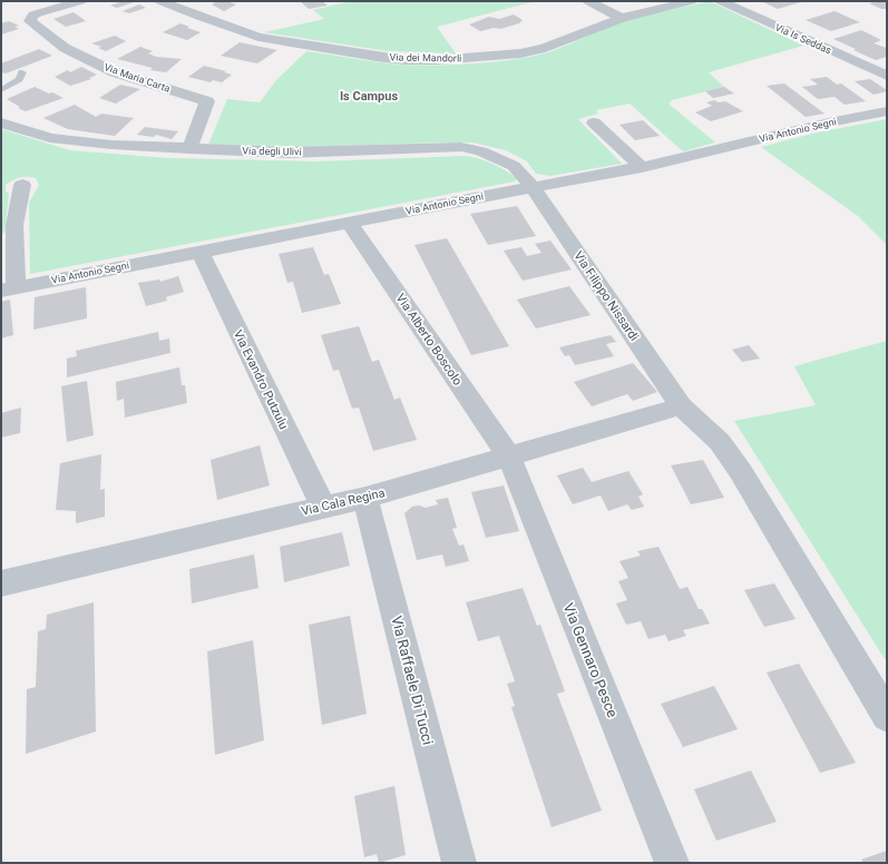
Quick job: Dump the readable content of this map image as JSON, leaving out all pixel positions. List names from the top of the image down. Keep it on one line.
{"streets":{"street":["Via Is Seddas","Via dei Mandorli","Via Maria Carta","Via Antonio Segni","Via degli Ulivi","Via Filippo Nissardi","Via Alberto Boscolo","Via Evandro Putzulu","Via Cala Regina","Via Gennaro Pesce","Via Raffaele Di Tucci"]},"crossings":[["Via Maria Carta","Via degli Ulivi"],["Via Antonio Segni","Via degli Ulivi"],["Via Antonio Segni","Via Filippo Nissardi"],["Via Antonio Segni","Via Alberto Boscolo"],["Via Antonio Segni","Via Evandro Putzulu"],["Via degli Ulivi","Via Filippo Nissardi"],["Via Filippo Nissardi","Via Cala Regina"],["Via Alberto Boscolo","Via Cala Regina"],["Via Alberto Boscolo","Via Gennaro Pesce"],["Via Evandro Putzulu","Via Cala Regina"],["Via Cala Regina","Via Gennaro Pesce"],["Via Cala Regina","Via Raffaele Di Tucci"]],"districts":["Is Campus"]}
